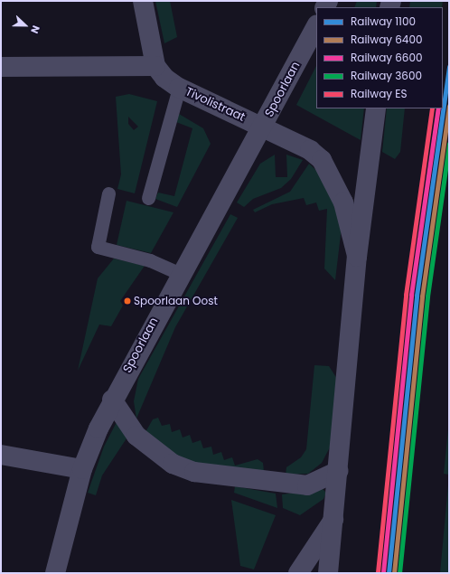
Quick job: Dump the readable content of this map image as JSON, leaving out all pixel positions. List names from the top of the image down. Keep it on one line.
{"streets":{"street":["Spoorlaan","Tivolistraat"]},"crossings":[["Spoorlaan","Tivolistraat"]],"places":["Spoorlaan Oost"],"lines":["rail line 1100","rail line 6400","rail line 6600","rail line ES","rail line 3600"],"legend":["Railway 1100","Railway 6400","Railway 6600","Railway 3600","Railway ES"],"north":"right"}
